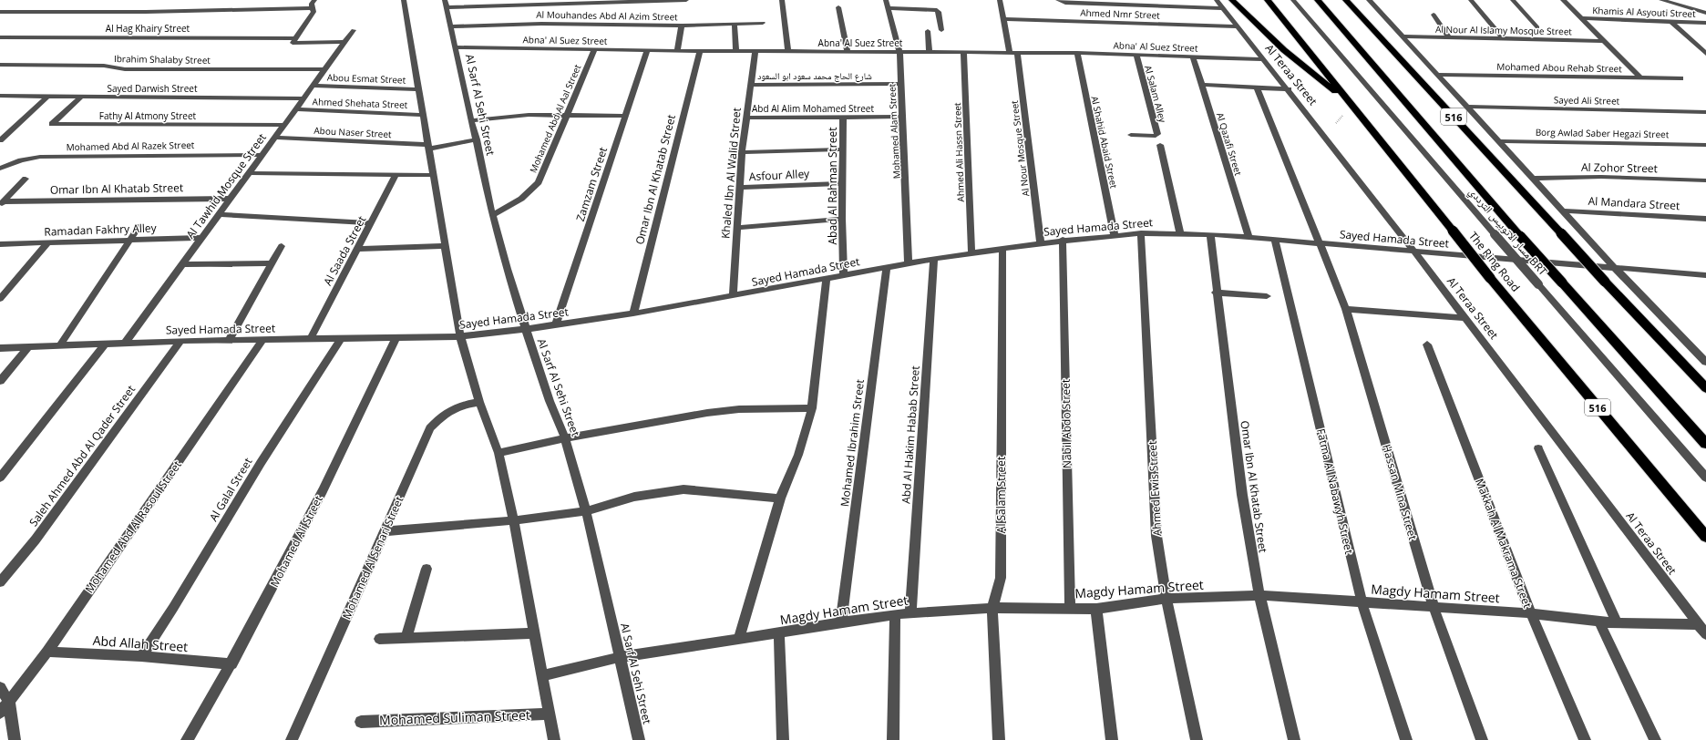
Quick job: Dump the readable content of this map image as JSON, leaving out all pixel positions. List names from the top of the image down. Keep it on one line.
{"streets":{"highway":["516","The Ring Road"],"street":["Khamis Al Asyouti Street","Ahmed Nmr Street","Al Mouhandes Abd Al Azim Street","Al Hag Khairy Street","Al Nour Al Islamy Mosque Street","Abna' Al Suez Street","Ibrahim Shalaby Street","Mohamed Abou Rehab Street","Al Teraa Street","شارع الحاج محمد سعود ابو السعود","Abou Esmat Street","Sayed Darwish Street","Al Salam Alley","Sayed Ali Street","Ahmed Shehata Street","Al Sarf Al Sehi Street","Abd Al Alim Mohamed Street","Fathy Al Atmony Street","Mohamed Abd Al Aal Street","Mohamed Alam Street","Abou Naser Street","Borg Awlad Saber Hegazi Street","Al Shahid Abaid Street","Al Qazafi Street","Mohamed Abd Al Razek Street","Al Nour Mosque Street","Ahmed Ali Hassn Street","Al Zohor Street","Khaled Ibn Al Walid Street","Asfour Alley","Omar Ibn Al Khatab Street","Zamzam Street","Al Tawhid Mosque Street","Abad Al Rahman Street","Al Mandara Street","Sayed Hamada Street","Ramadan Fakhry Alley","مسار الاتوبيس الترددي BRT","Al Saada Street","Nabil Abdo Street","Abd Al Hakim Habab Street","Mohamed Ibrahim Street","Saleh Ahmed Abd Al Qader Street","Ahmed Ewis Street","Al Galal Street","Fatma Al Nabawyh Street","Hassan Mina Street","Al Salam Street","Mohamed Abd Al Rasoul Street","Mohamed Ali Street","Makkah Al Makrama Street","Mohamed Al Senari Street","Magdy Hamam Street","Abd Allah Street","Mohamed Suliman Street"]},"crossings":[["Ahmed Nmr Street","Al Teraa Street"],["Al Mouhandes Abd Al Azim Street","Al Sarf Al Sehi Street"],["Abna' Al Suez Street","Al Teraa Street"],["Abna' Al Suez Street","Al Salam Alley"],["Abna' Al Suez Street","Al Sarf Al Sehi Street"],["Abna' Al Suez Street","Mohamed Abd Al Aal Street"],["Abna' Al Suez Street","Mohamed Alam Street"],["Abna' Al Suez Street","Al Shahid Abaid Street"],["Abna' Al Suez Street","Al Qazafi Street"],["Abna' Al Suez Street","Al Nour Mosque Street"],["Abna' Al Suez Street","Ahmed Ali Hassn Street"],["Abna' Al Suez Street","Khaled Ibn Al Walid Street"],["Abna' Al Suez Street","Omar Ibn Al Khatab Street"],["Abna' Al Suez Street","Zamzam Street"],["Ibrahim Shalaby Street","Al Tawhid Mosque Street"],["Al Teraa Street","Sayed Hamada Street"],["Al Teraa Street","Magdy Hamam Street"],["شارع الحاج محمد سعود ابو السعود","Mohamed Alam Street"],["شارع الحاج محمد سعود ابو السعود","Khaled Ibn Al Walid Street"],["Abou Esmat Street","Al Tawhid Mosque Street"],["Sayed Darwish Street","Fathy Al Atmony Street"],["Sayed Darwish Street","Al Tawhid Mosque Street"],["Ahmed Shehata Street","Al Tawhid Mosque Street"],["Al Sarf Al Sehi Street","Mohamed Abd Al Aal Street"],["Al Sarf Al Sehi Street","Abou Naser Street"],["Al Sarf Al Sehi Street","Sayed Hamada Street"],["Al Sarf Al Sehi Street","Magdy Hamam Street"],["Abd Al Alim Mohamed Street","Mohamed Alam Street"],["Abd Al Alim Mohamed Street","Khaled Ibn Al Walid Street"],["Abd Al Alim Mohamed Street","Abad Al Rahman Street"],["Fathy Al Atmony Street","Al Tawhid Mosque Street"],["Mohamed Alam Street","Sayed Hamada Street"],["Abou Naser Street","Al Tawhid Mosque Street"],["Al Shahid Abaid Street","Sayed Hamada Street"],["Al Qazafi Street","Sayed Hamada Street"],["Mohamed Abd Al Razek Street","Al Tawhid Mosque Street"],["Al Nour Mosque Street","Sayed Hamada Street"],["Ahmed Ali Hassn Street","Sayed Hamada Street"],["Khaled Ibn Al Walid Street","Asfour Alley"],["Khaled Ibn Al Walid Street","Sayed Hamada Street"],["Asfour Alley","Abad Al Rahman Street"],["Omar Ibn Al Khatab Street","Al Tawhid Mosque Street"],["Omar Ibn Al Khatab Street","Sayed Hamada Street"],["Omar Ibn Al Khatab Street","Magdy Hamam Street"],["Zamzam Street","Sayed Hamada Street"],["Al Tawhid Mosque Street","Sayed Hamada Street"],["Al Tawhid Mosque Street","Ramadan Fakhry Alley"],["Abad Al Rahman Street","Sayed Hamada Street"],["Sayed Hamada Street","Al Saada Street"],["Sayed Hamada Street","Nabil Abdo Street"],["Sayed Hamada Street","Abd Al Hakim Habab Street"],["Sayed Hamada Street","Mohamed Ibrahim Street"],["Sayed Hamada Street","Saleh Ahmed Abd Al Qader Street"],["Sayed Hamada Street","Ahmed Ewis Street"],["Sayed Hamada Street","Al Galal Street"],["Sayed Hamada Street","Fatma Al Nabawyh Street"],["Sayed Hamada Street","Hassan Mina Street"],["Sayed Hamada Street","Al Salam Street"],["Sayed Hamada Street","Mohamed Abd Al Rasoul Street"],["Sayed Hamada Street","Mohamed Ali Street"],["Nabil Abdo Street","Magdy Hamam Street"],["Abd Al Hakim Habab Street","Magdy Hamam Street"],["Mohamed Ibrahim Street","Magdy Hamam Street"],["Ahmed Ewis Street","Magdy Hamam Street"],["Al Galal Street","Abd Allah Street"],["Fatma Al Nabawyh Street","Magdy Hamam Street"],["Hassan Mina Street","Magdy Hamam Street"],["Al Salam Street","Magdy Hamam Street"],["Mohamed Abd Al Rasoul Street","Abd Allah Street"],["Mohamed Ali Street","Abd Allah Street"],["Makkah Al Makrama Street","Magdy Hamam Street"]]}
